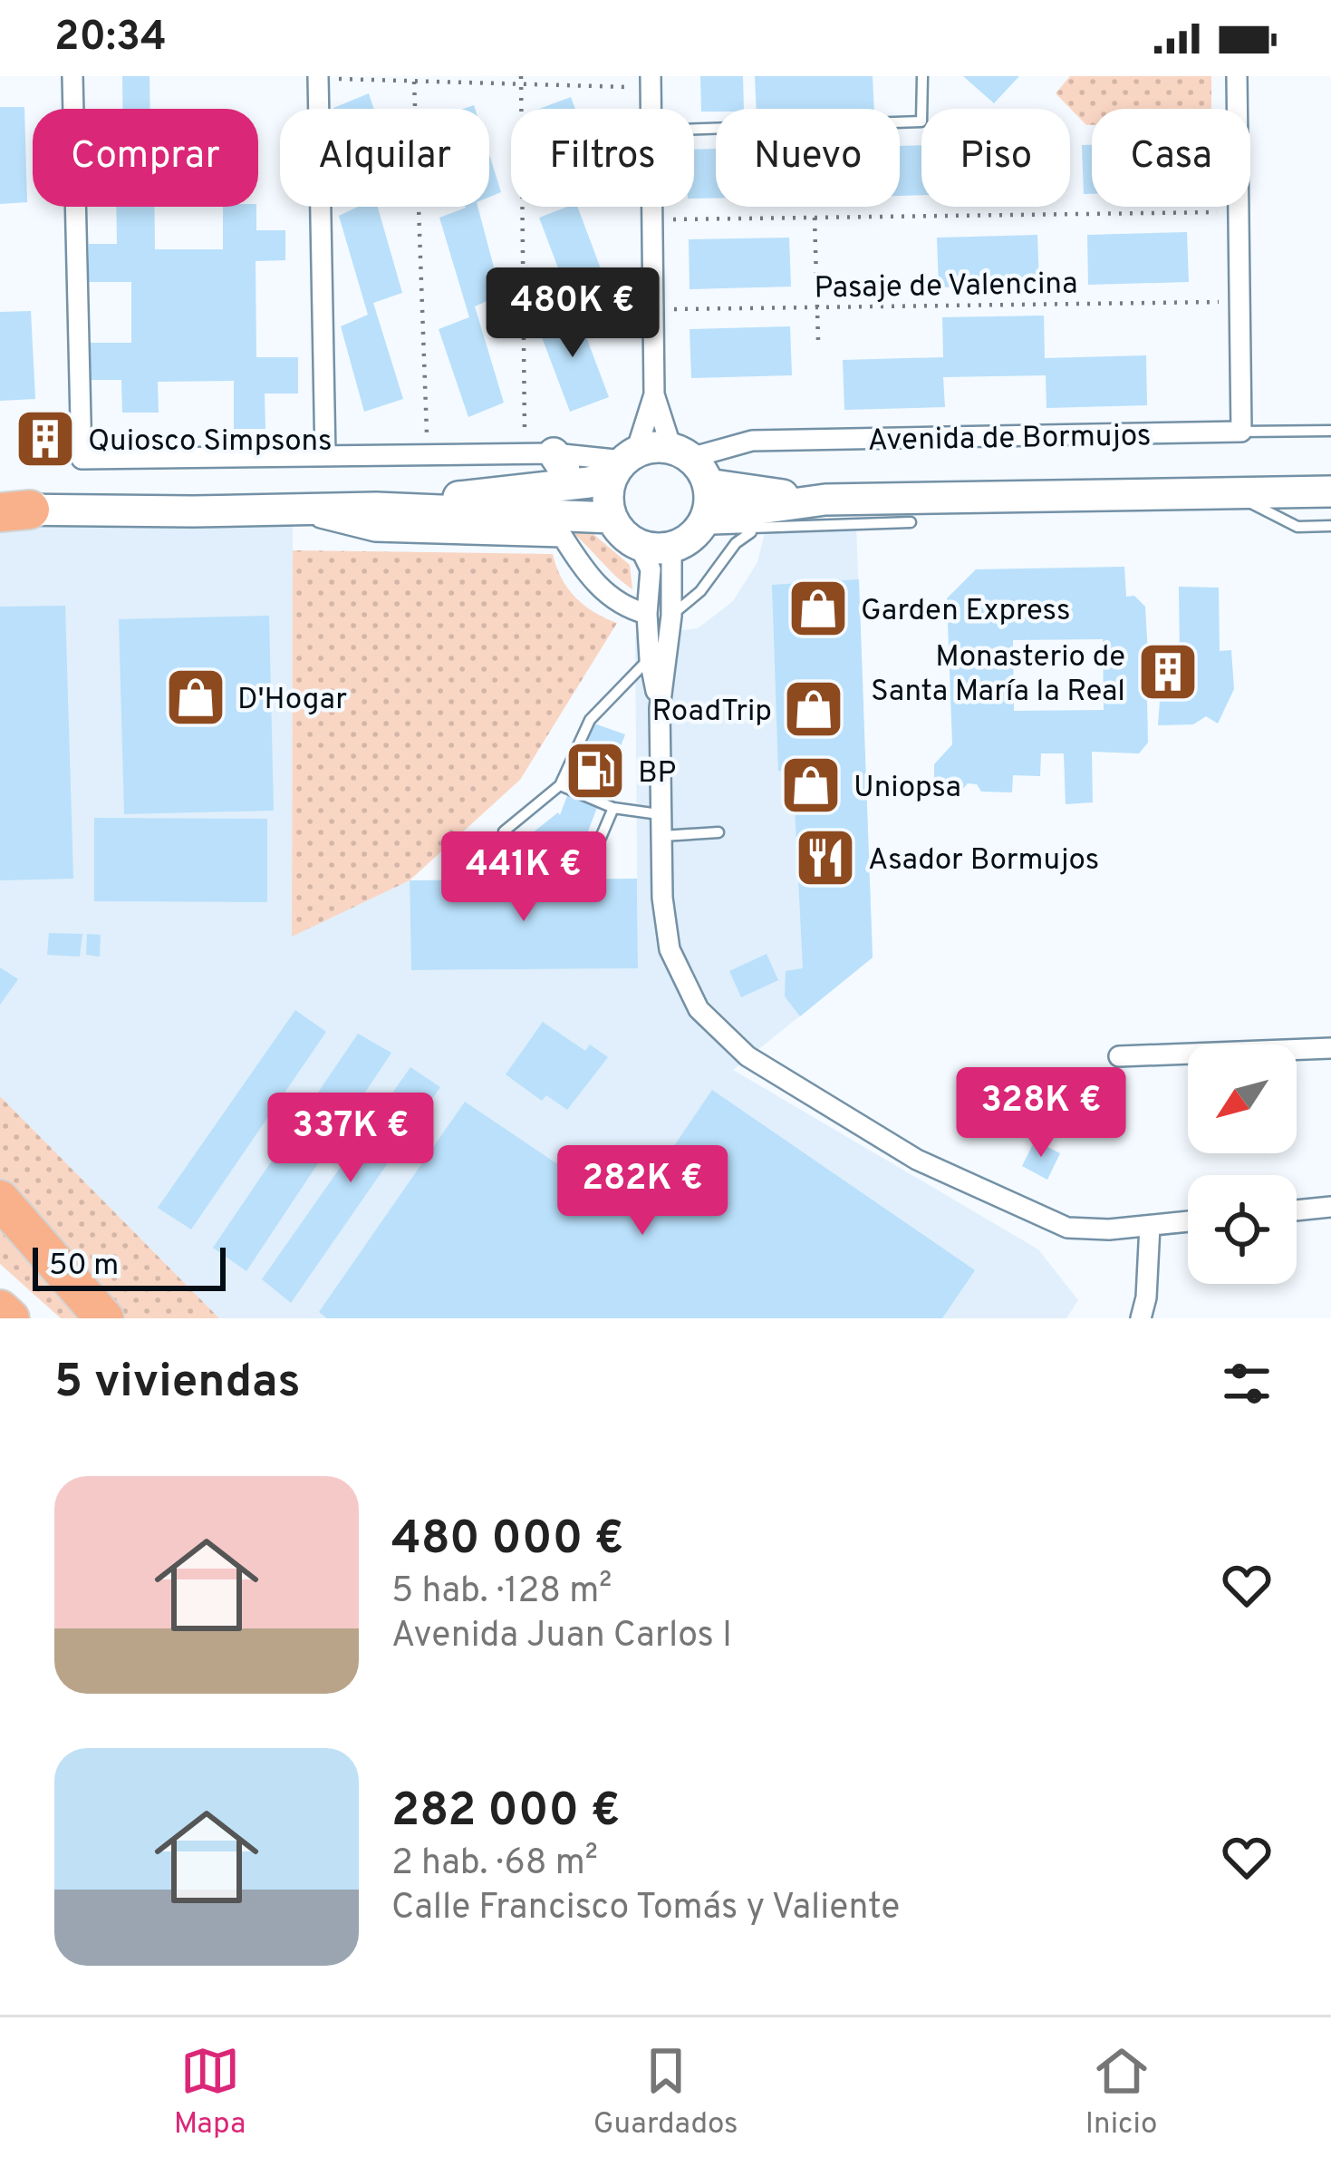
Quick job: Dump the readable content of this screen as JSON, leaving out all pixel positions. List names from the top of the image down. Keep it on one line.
{"streets":{"main road":["Avenida de Bormujos"],"path":["Pasaje de Valencina"]},"places":{"building":["Quiosco Simpsons","Monasterio de Santa María la Real"],"shop":["Garden Express","D'Hogar","RoadTrip","Uniopsa"],"fuel station":["BP"],"restaurant":["Asador Bormujos"]},"scale_bar":"50 m","north":"bottom left","page":{"status":"20:34","chip":["Comprar","Alquilar","Filtros","Nuevo","Piso","Casa"],"price":["480K €","441K €","328K €","337K €","282K €"],"scale":"50 m","heading":"5 viviendas","list":[{"name":"480 000 €","note":"5 hab. · 128 m² · Avenida Juan Carlos I"},{"name":"282 000 €","note":"2 hab. · 68 m² · Calle Francisco Tomás y Valiente"}],"tabs":["Mapa","Guardados","Inicio"]}}
